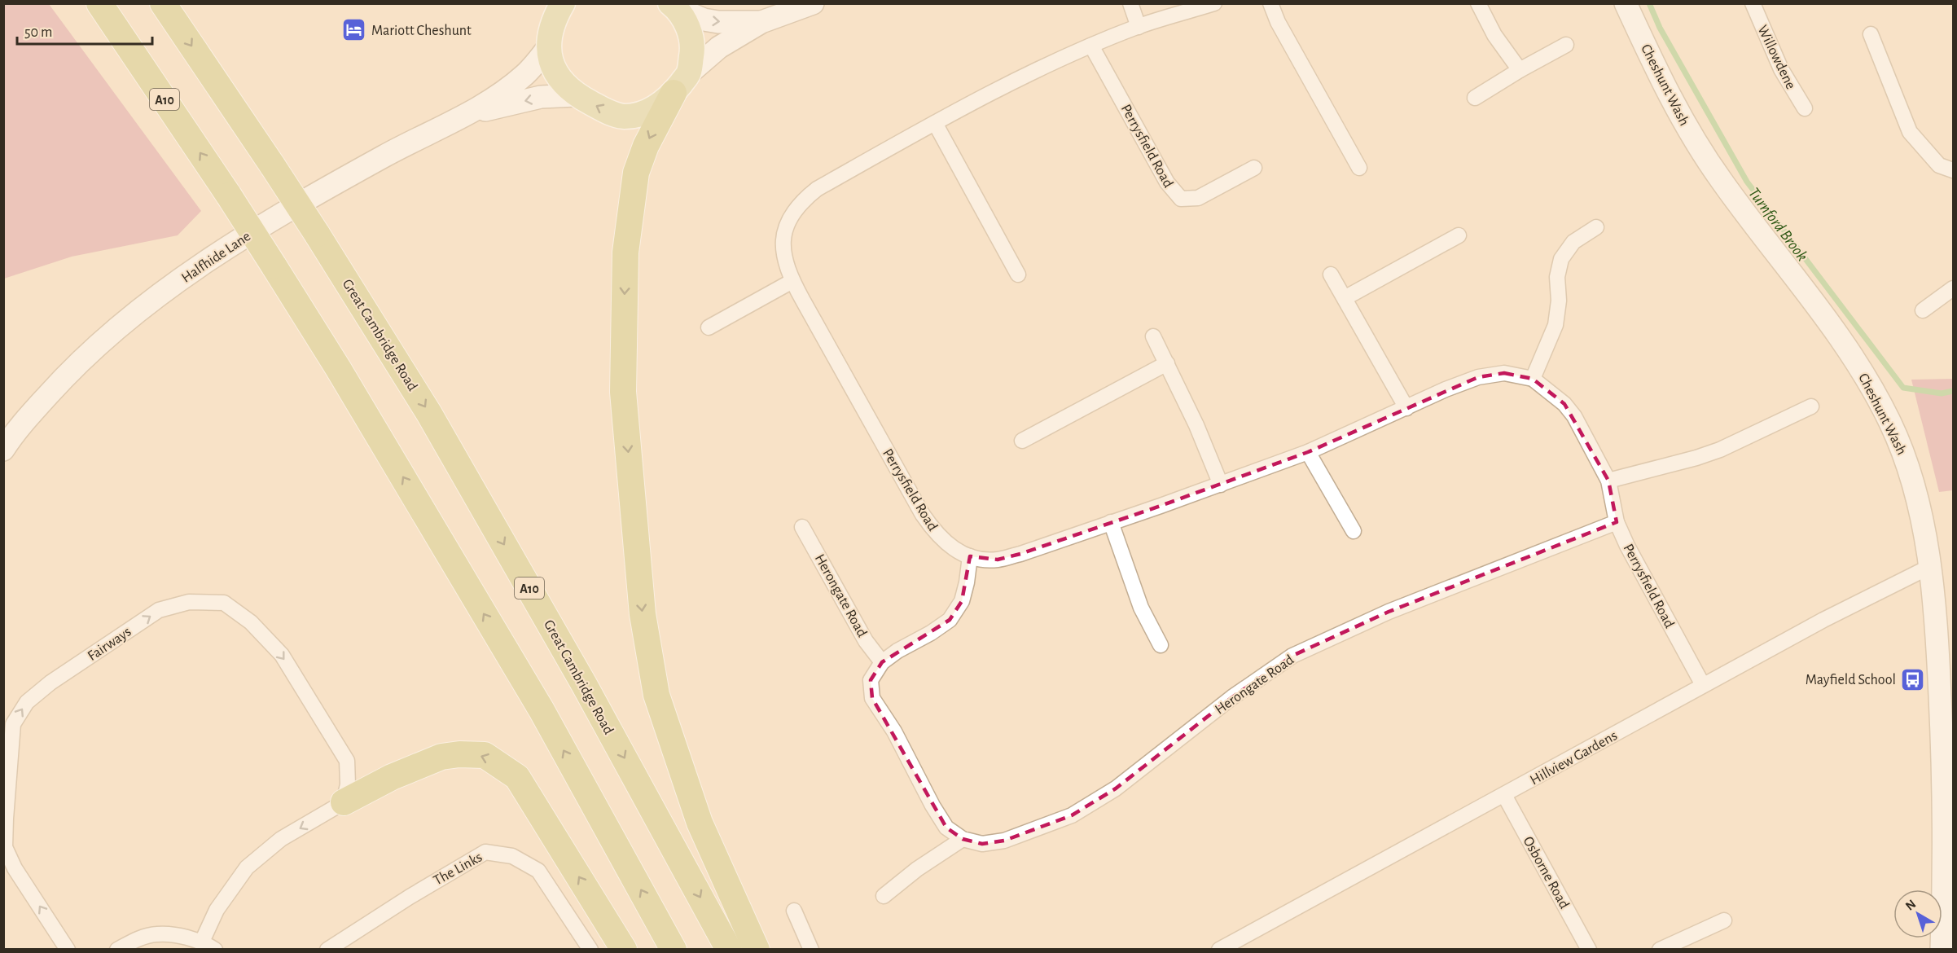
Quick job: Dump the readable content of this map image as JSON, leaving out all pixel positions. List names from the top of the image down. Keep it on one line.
{"streets":{"highway":["A10","Great Cambridge Road"],"main road":["Cheshunt Wash","Halfhide Lane"],"street":["Willowdene","Perrysfield Road","Herongate Road","Fairways","Hillview Gardens","The Links","Osborne Road"]},"crossings":[["Cheshunt Wash","Hillview Gardens"],["Perrysfield Road","Herongate Road"],["Perrysfield Road","Hillview Gardens"],["Hillview Gardens","Osborne Road"]],"water":["Turnford Brook"],"places":{"hotel":["Mariott Cheshunt"],"bus stop":["Mayfield School"]},"scale_bar":"50 m","north":"top left"}
